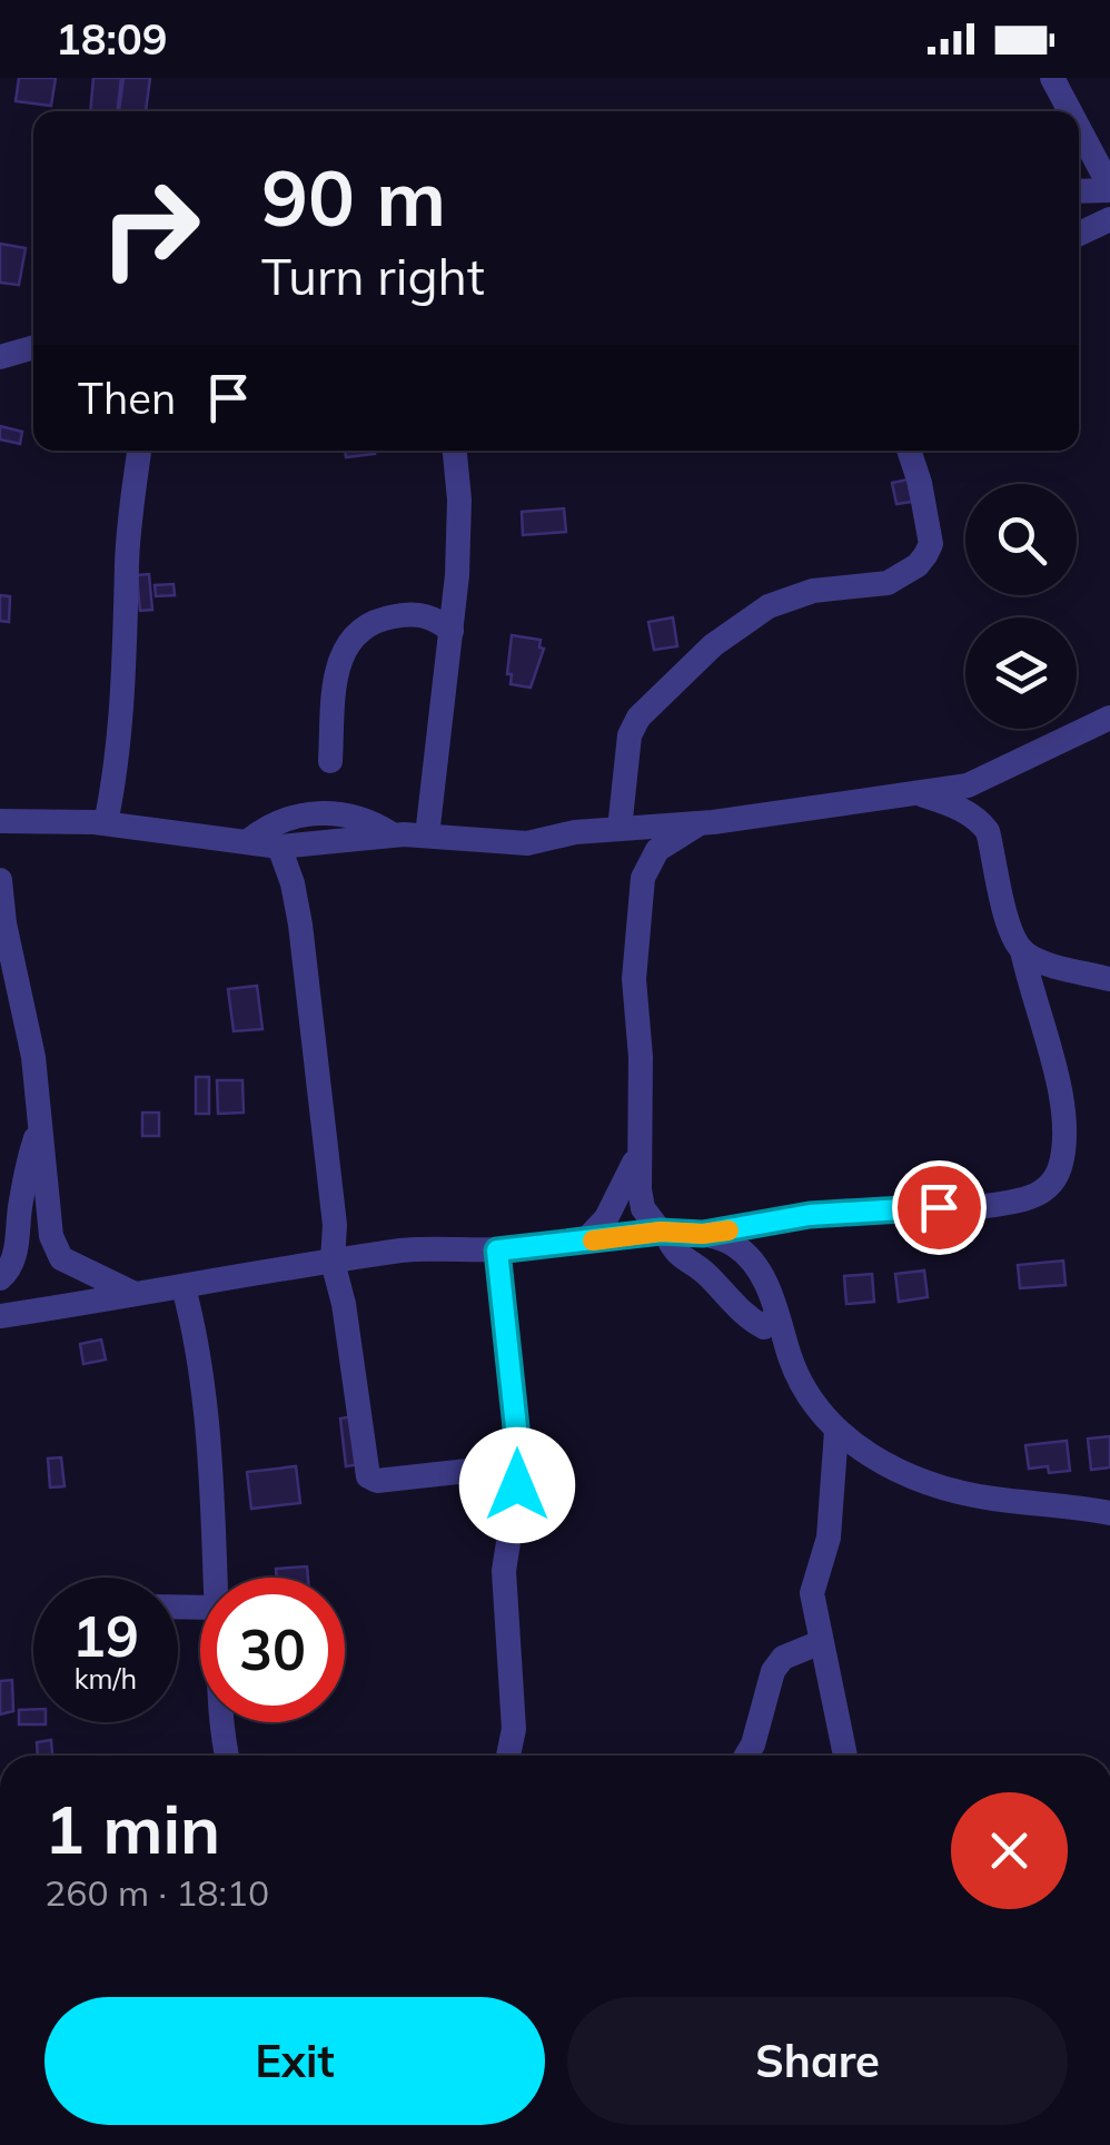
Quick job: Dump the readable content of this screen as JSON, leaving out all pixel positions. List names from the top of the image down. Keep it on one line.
{"page":{"status":"18:09","turn":["90 m","Turn right"],"then":"Then","speed":"19 km/h","limit":"30","heading":["1 min","260 m · 18:10"],"buttons":["Exit","Share"]}}
